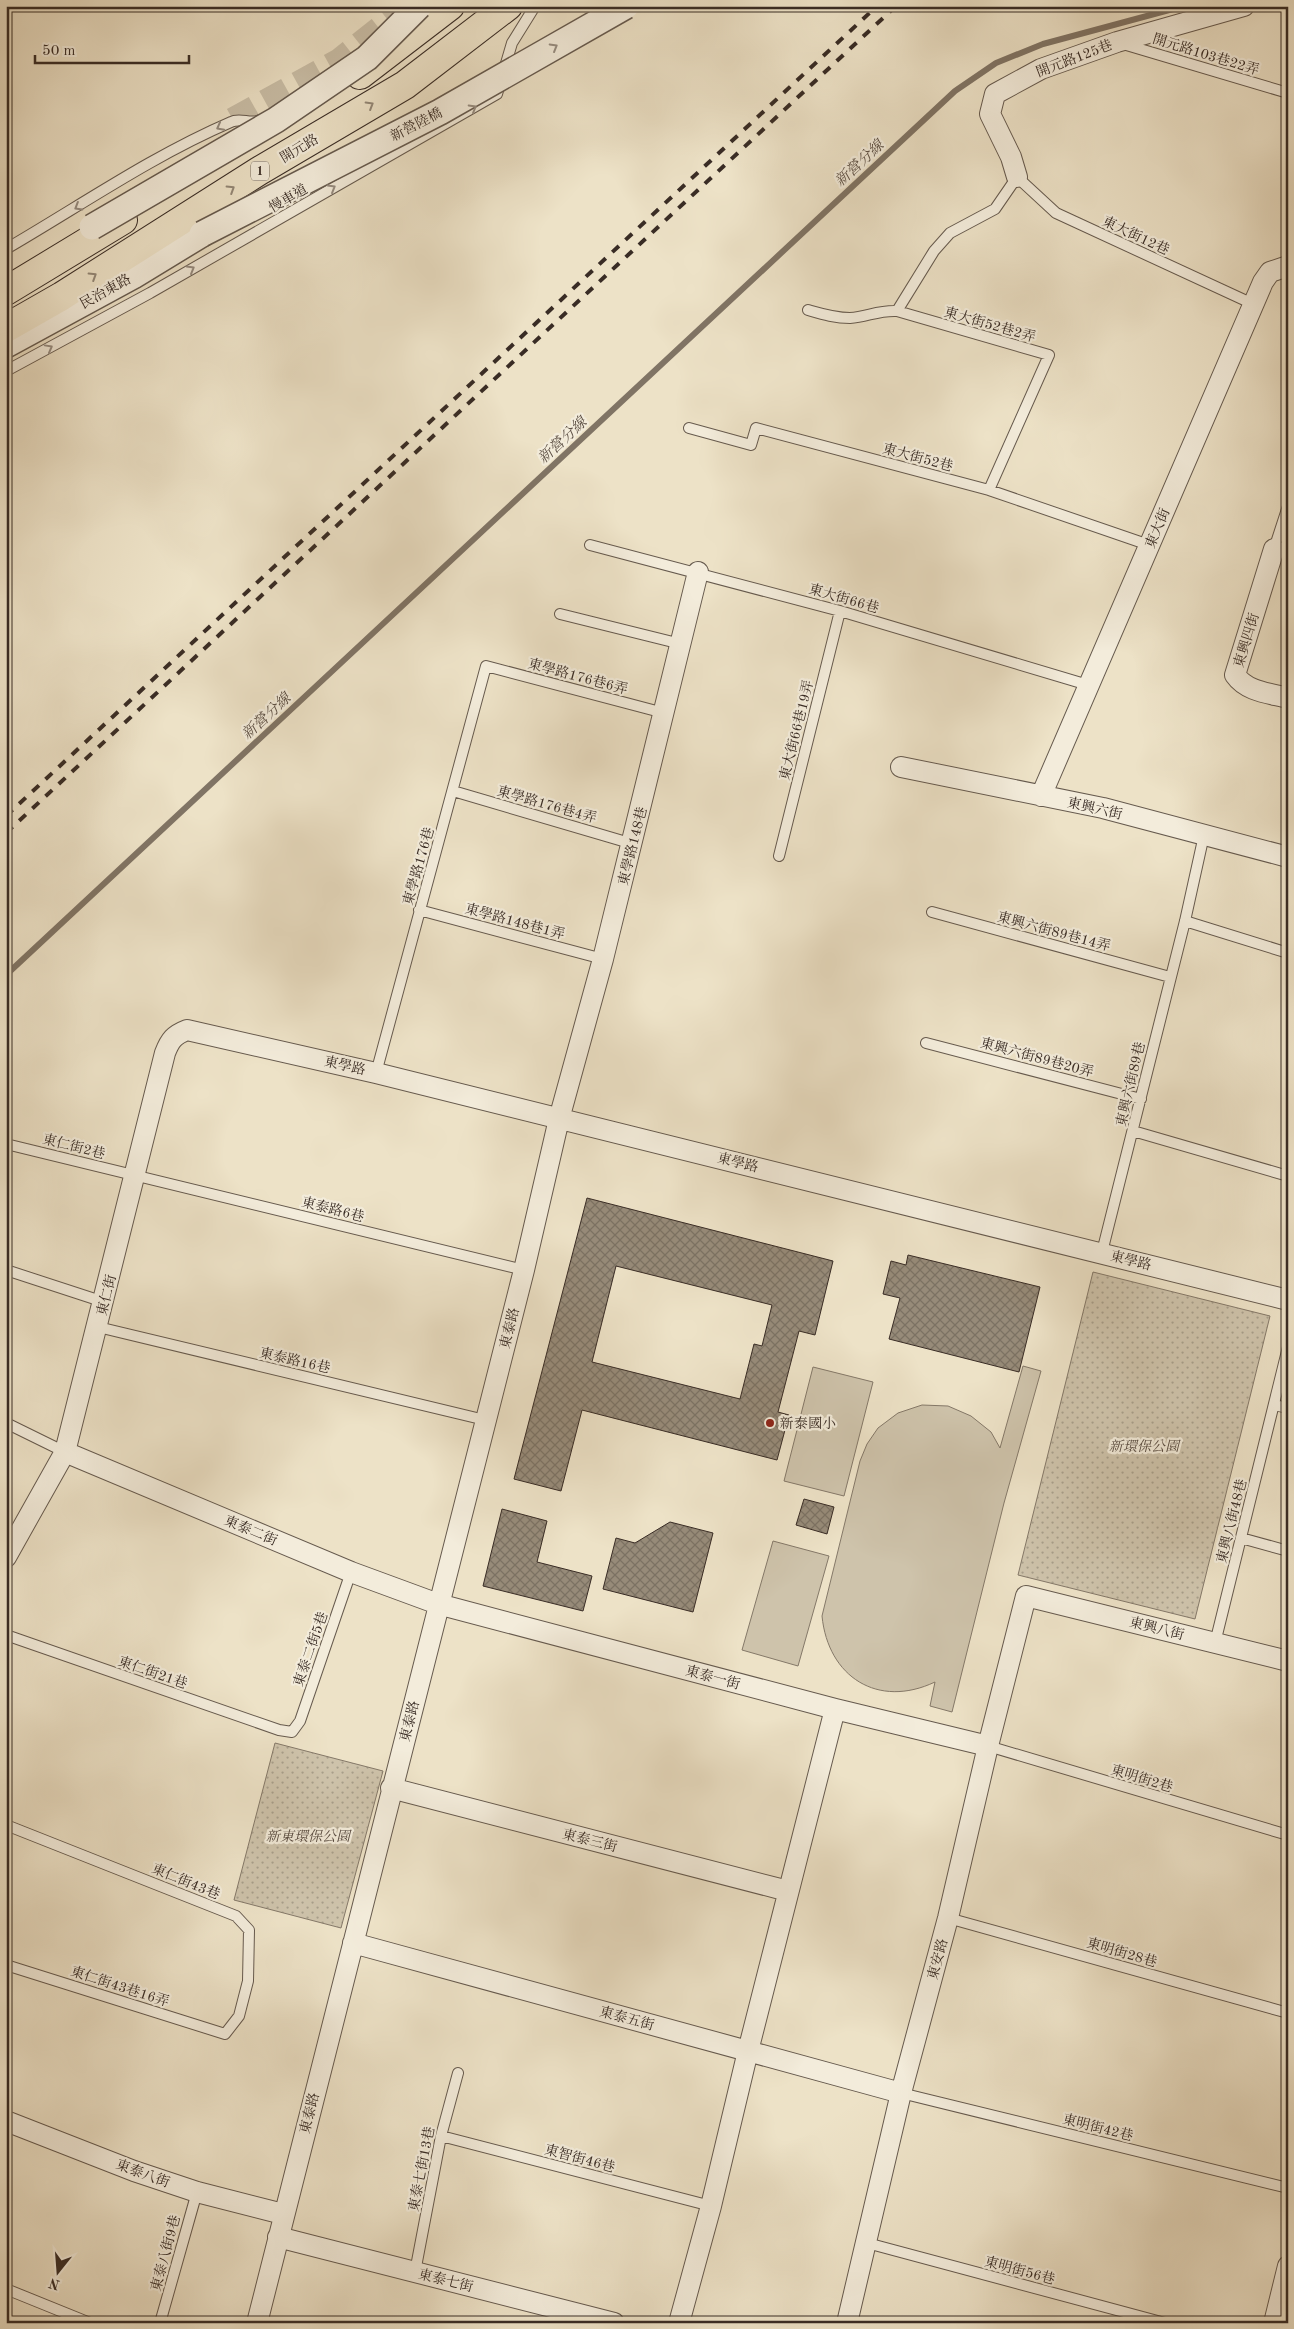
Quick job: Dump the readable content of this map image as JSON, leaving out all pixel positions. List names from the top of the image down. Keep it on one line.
{"streets":{"main road":["開元路","1"],"street":["開元路125巷","新營陸橋","民治東路","東大街","東興四街","東興六街","東學路148巷","東學路","東仁街","東泰路","東泰二街","東興八街","東泰一街","東泰三街","東安路","東泰五街","東泰八街","東泰七街"],"lane":["開元路103巷22弄","慢車道","東大街12巷","東大街52巷2弄","東大街52巷","東大街66巷","東學路176巷6弄","東大街66巷19弄","東學路176巷4弄","東學路176巷","東學路148巷1弄","東興六街89巷14弄","東興六街89巷20弄","東興六街89巷","東仁街2巷","東泰路6巷","東泰路16巷","東興八街48巷","東泰二街5巷","東仁街21巷","東明街2巷","東仁街43巷","東明街28巷","東仁街43巷16弄","東明街42巷","東智街46巷","東泰七街13巷","東泰八街9巷","東明街56巷"]},"crossings":[["開元路103巷22弄","開元路125巷"],["開元路125巷","東大街12巷"],["新營陸橋","民治東路"],["東大街12巷","東大街"],["東大街52巷2弄","東大街52巷"],["東大街52巷","東大街"],["東大街","東大街66巷"],["東大街","東興六街"],["東大街66巷","東大街66巷19弄"],["東大街66巷","東學路148巷"],["東學路176巷6弄","東學路148巷"],["東學路176巷6弄","東學路176巷"],["東學路176巷4弄","東學路148巷"],["東學路176巷4弄","東學路176巷"],["東興六街","東興六街89巷"],["東學路148巷","東學路148巷1弄"],["東學路148巷","東學路"],["東學路148巷","東泰路"],["東學路176巷","東學路148巷1弄"],["東學路176巷","東學路"],["東興六街89巷14弄","東興六街89巷"],["東興六街89巷20弄","東興六街89巷"],["東學路","東興六街89巷"],["東學路","東仁街"],["東學路","東泰路"],["東仁街2巷","東泰路6巷"],["東仁街2巷","東仁街"],["東泰路6巷","東仁街"],["東泰路6巷","東泰路"],["東仁街","東泰路16巷"],["東仁街","東泰二街"],["東泰路","東泰路16巷"],["東泰路","東泰二街"],["東泰路","東泰一街"],["東泰路","東泰三街"],["東泰路","東泰五街"],["東泰路","東泰八街"],["東泰路","東泰七街"],["東興八街48巷","東興八街"],["東泰二街","東泰二街5巷"],["東泰二街","東泰一街"],["東興八街","東安路"],["東泰二街5巷","東仁街21巷"],["東泰一街","東明街2巷"],["東泰一街","東安路"],["東明街2巷","東安路"],["東仁街43巷","東仁街43巷16弄"],["東明街28巷","東安路"],["東安路","東泰五街"],["東安路","東明街42巷"],["東安路","東明街56巷"],["東泰五街","東明街42巷"],["東智街46巷","東泰七街13巷"],["東泰七街13巷","東泰七街"],["東泰八街","東泰八街9巷"]],"one_way":["慢車道"],"water":["新營分線"],"parks":["新環保公園","新東環保公園"],"places":["新泰國小"],"scale_bar":"50 m","north":"bottom"}
